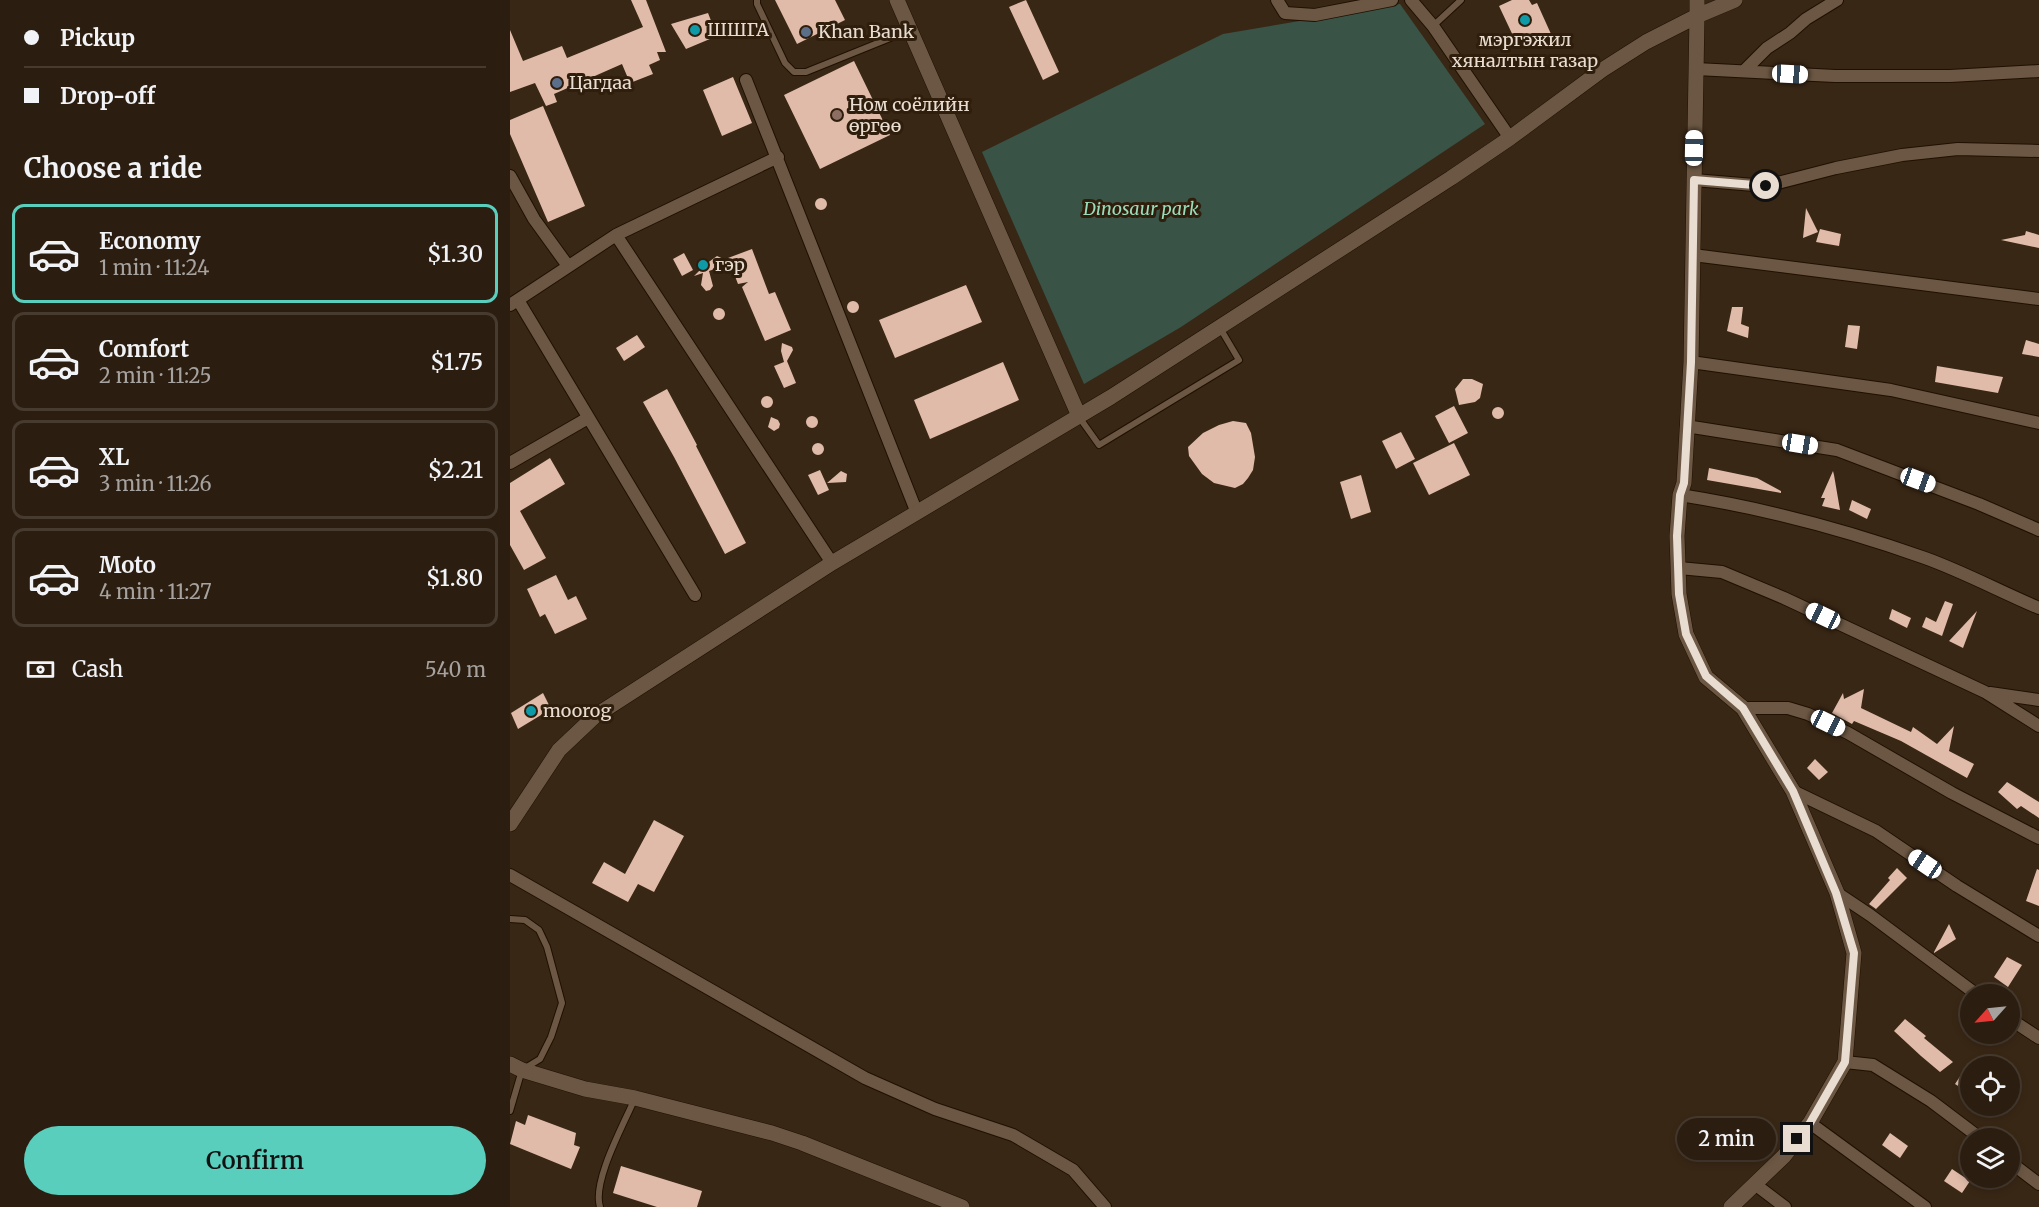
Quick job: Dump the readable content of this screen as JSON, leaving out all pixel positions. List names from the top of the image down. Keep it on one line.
{"parks":["Dinosaur park"],"places":["мэргэжил хяналтын газар","ШШГА","Khan Bank","Цагдаа","Ном соёлийн өргөө","гэр","moorog"],"north":"bottom left","page":{"banner":["Pickup","Drop-off"],"heading":"Choose a ride","list":[{"name":"Economy","note":"1 min · 11:24","value":"$1.30"},{"name":"Comfort","note":"2 min · 11:25","value":"$1.75"},{"name":"XL","note":"3 min · 11:26","value":"$2.21"},{"name":"Moto","note":"4 min · 11:27","value":"$1.80"}],"pay":["Cash","540 m"],"buttons":"Confirm","bubble":"2 min"}}
